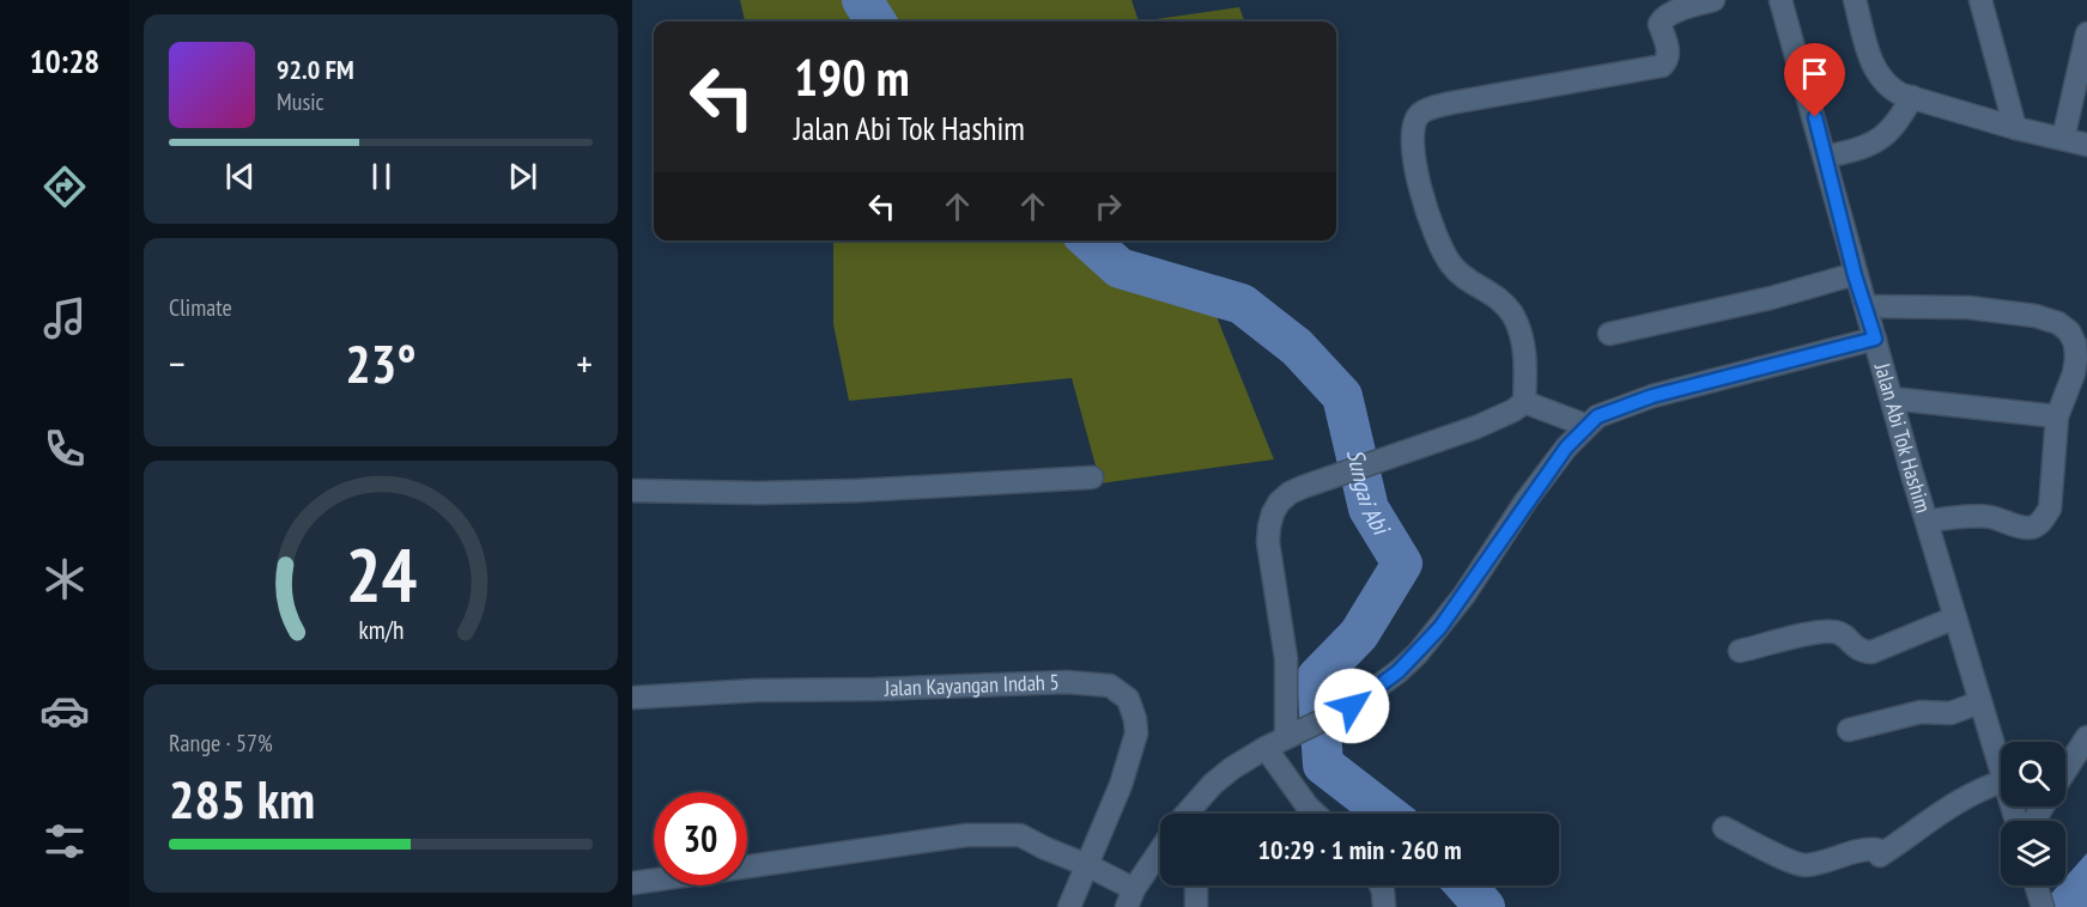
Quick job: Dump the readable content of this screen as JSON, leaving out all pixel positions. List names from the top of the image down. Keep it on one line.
{"streets":{"street":["Jalan Abi Tok Hashim","Jalan Kayangan Indah 5"]},"water":["Sungai Abi"],"page":{"tabs":"10:28","turn":["190 m","Jalan Abi Tok Hashim"],"song":["92.0 FM","Music"],"tile":["Climate",["Range · 57%","285 km"]],"heat":["−","23°","+"],"limit":"30","trip":"10:29 · 1 min · 260 m","gauge":["24","km/h"]}}
